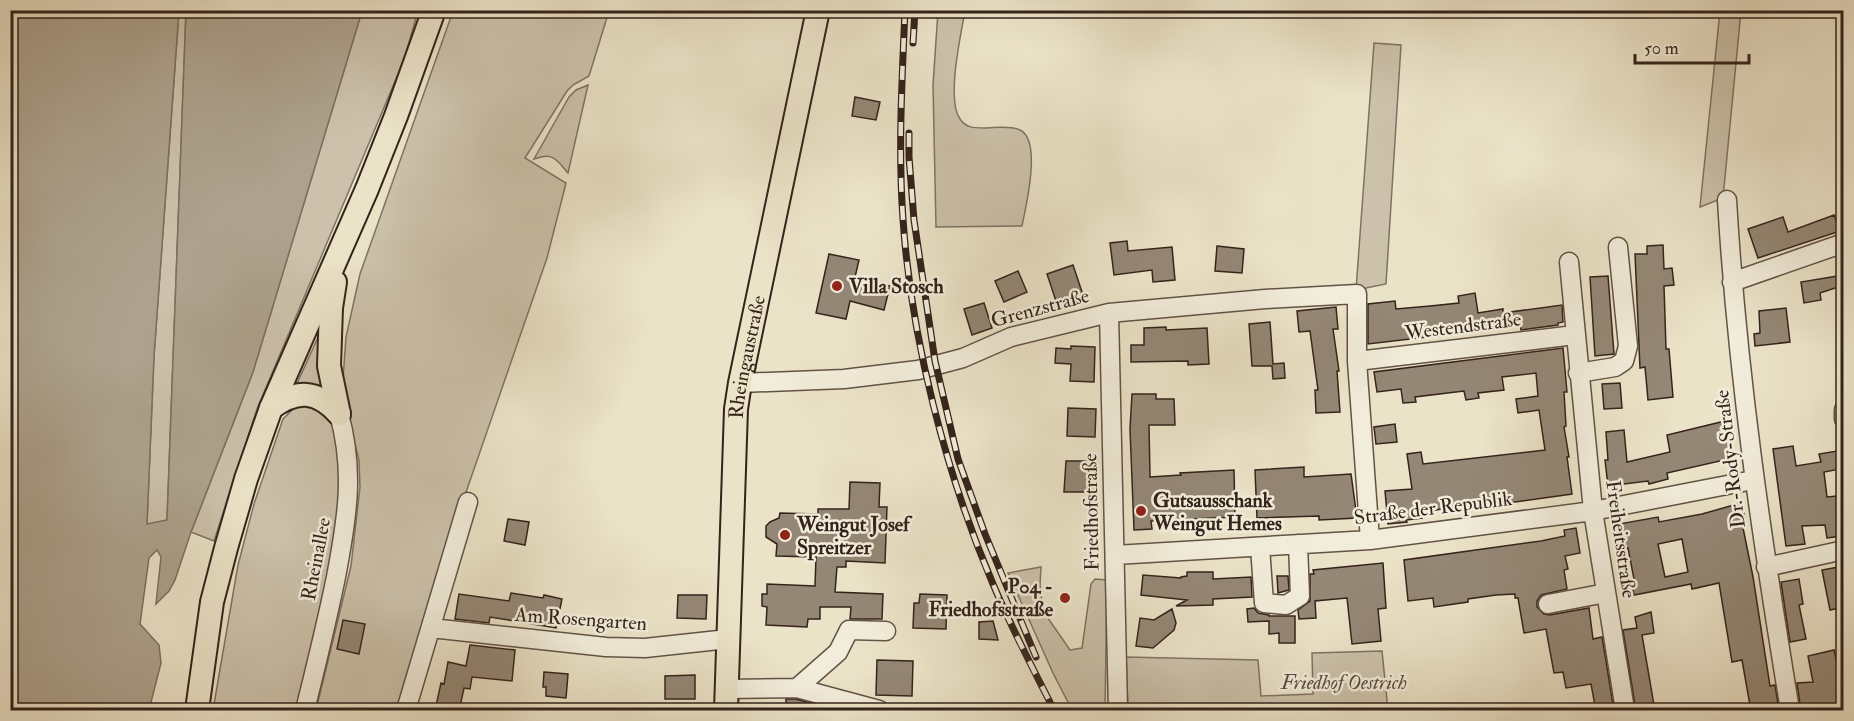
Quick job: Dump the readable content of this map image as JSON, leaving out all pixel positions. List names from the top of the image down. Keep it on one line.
{"streets":{"main road":["Rheingaustraße"],"street":["Grenzstraße","Westendstraße","Dr.-Rody-Straße","Straße der Republik","Friedhofstraße","Freiheitsstraße","Rheinallee","Am Rosengarten"]},"crossings":[["Grenzstraße","Westendstraße"],["Grenzstraße","Rheingaustraße"],["Grenzstraße","Friedhofstraße"],["Westendstraße","Freiheitsstraße"],["Rheingaustraße","Am Rosengarten"],["Dr.-Rody-Straße","Straße der Republik"],["Straße der Republik","Friedhofstraße"],["Straße der Republik","Freiheitsstraße"]],"parks":["Friedhof Oestrich"],"places":["Villa Stosch","Gutsausschank Weingut Hemes","Weingut Josef Spreitzer","P04 - Friedhofsstraße"],"scale_bar":"50 m"}
